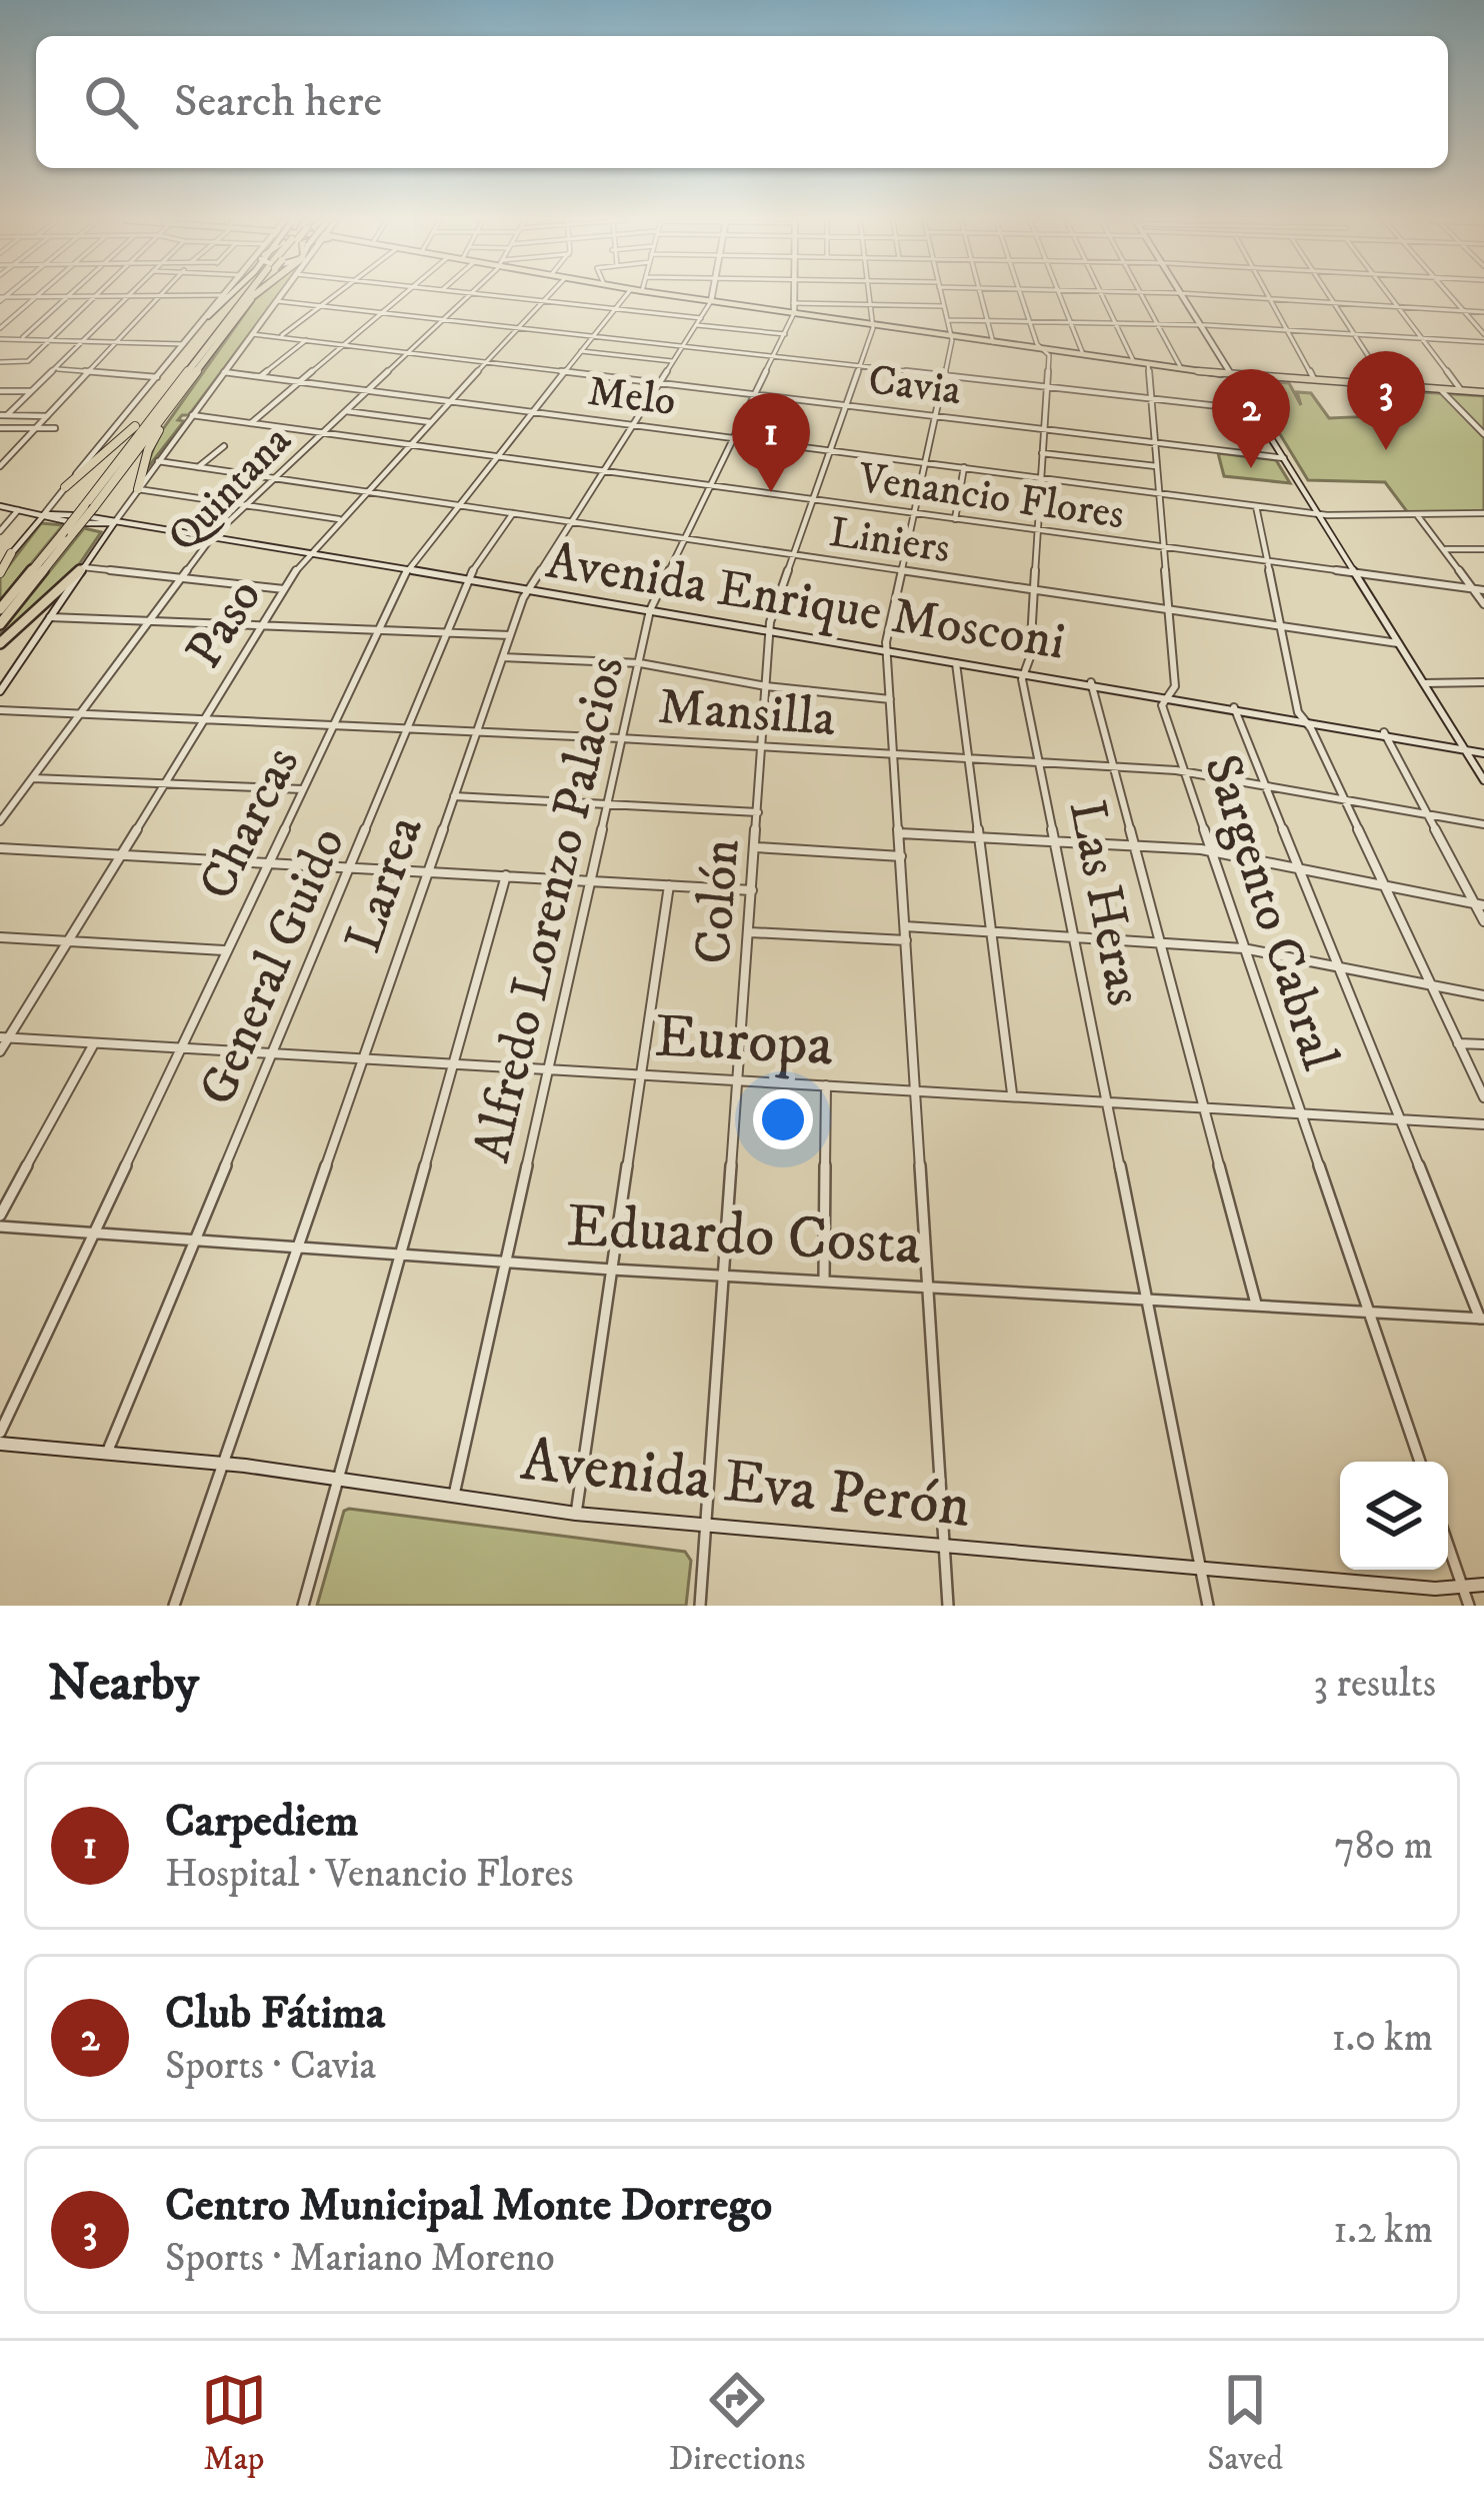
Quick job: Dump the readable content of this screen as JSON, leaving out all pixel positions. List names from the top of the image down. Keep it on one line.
{"streets":{"main road":["Avenida Enrique Mosconi","Larrea","Alfredo Lorenzo Palacios","Avenida Eva Perón"],"street":["Cavia","Melo","Quintana","Venancio Flores","Liniers","Paso","Mansilla","Charcas","Colón","Las Heras","Sargento Cabral","General Guido","Europa","Eduardo Costa"]},"crossings":[["Cavia","Quintana"],["Cavia","Paso"],["Cavia","Charcas"],["Cavia","Larrea"],["Cavia","Colón"],["Cavia","Las Heras"],["Cavia","Alfredo Lorenzo Palacios"],["Cavia","Sargento Cabral"],["Melo","Quintana"],["Melo","Paso"],["Melo","Charcas"],["Melo","Larrea"],["Melo","Colón"],["Melo","Las Heras"],["Melo","Alfredo Lorenzo Palacios"],["Melo","Sargento Cabral"],["Quintana","Venancio Flores"],["Quintana","Liniers"],["Quintana","Avenida Enrique Mosconi"],["Quintana","Mansilla"],["Venancio Flores","Paso"],["Venancio Flores","Charcas"],["Venancio Flores","Larrea"],["Venancio Flores","Colón"],["Venancio Flores","Las Heras"],["Venancio Flores","Alfredo Lorenzo Palacios"],["Venancio Flores","Sargento Cabral"],["Liniers","Paso"],["Liniers","Charcas"],["Liniers","Larrea"],["Liniers","Colón"],["Liniers","Las Heras"],["Liniers","Alfredo Lorenzo Palacios"],["Liniers","Sargento Cabral"],["Liniers","General Guido"],["Avenida Enrique Mosconi","Paso"],["Avenida Enrique Mosconi","Charcas"],["Avenida Enrique Mosconi","Larrea"],["Avenida Enrique Mosconi","Colón"],["Avenida Enrique Mosconi","Las Heras"],["Avenida Enrique Mosconi","Alfredo Lorenzo Palacios"],["Avenida Enrique Mosconi","Sargento Cabral"],["Avenida Enrique Mosconi","General Guido"],["Paso","Mansilla"],["Paso","Europa"],["Mansilla","Charcas"],["Mansilla","Larrea"],["Mansilla","Colón"],["Mansilla","Las Heras"],["Mansilla","Alfredo Lorenzo Palacios"],["Mansilla","Sargento Cabral"],["Mansilla","General Guido"],["Charcas","Europa"],["Charcas","Eduardo Costa"],["Larrea","Europa"],["Larrea","Eduardo Costa"],["Larrea","Avenida Eva Perón"],["Colón","Europa"],["Colón","Eduardo Costa"],["Colón","Avenida Eva Perón"],["Las Heras","Europa"],["Las Heras","Eduardo Costa"],["Las Heras","Avenida Eva Perón"],["Alfredo Lorenzo Palacios","Europa"],["Alfredo Lorenzo Palacios","Eduardo Costa"],["Alfredo Lorenzo Palacios","Avenida Eva Perón"],["Sargento Cabral","Europa"],["Sargento Cabral","Eduardo Costa"],["General Guido","Europa"],["General Guido","Eduardo Costa"],["General Guido","Avenida Eva Perón"]],"page":{"search":"Search here","pins":["3","2","1"],"heading":["Nearby","3 results"],"list":[{"mark":"1","name":"Carpediem","note":"Hospital · Venancio Flores","value":"780 m"},{"mark":"2","name":"Club Fátima","note":"Sports · Cavia","value":"1.0 km"},{"mark":"3","name":"Centro Municipal Monte Dorrego","note":"Sports · Mariano Moreno","value":"1.2 km"}],"nav":["Map","Directions","Saved"]}}
